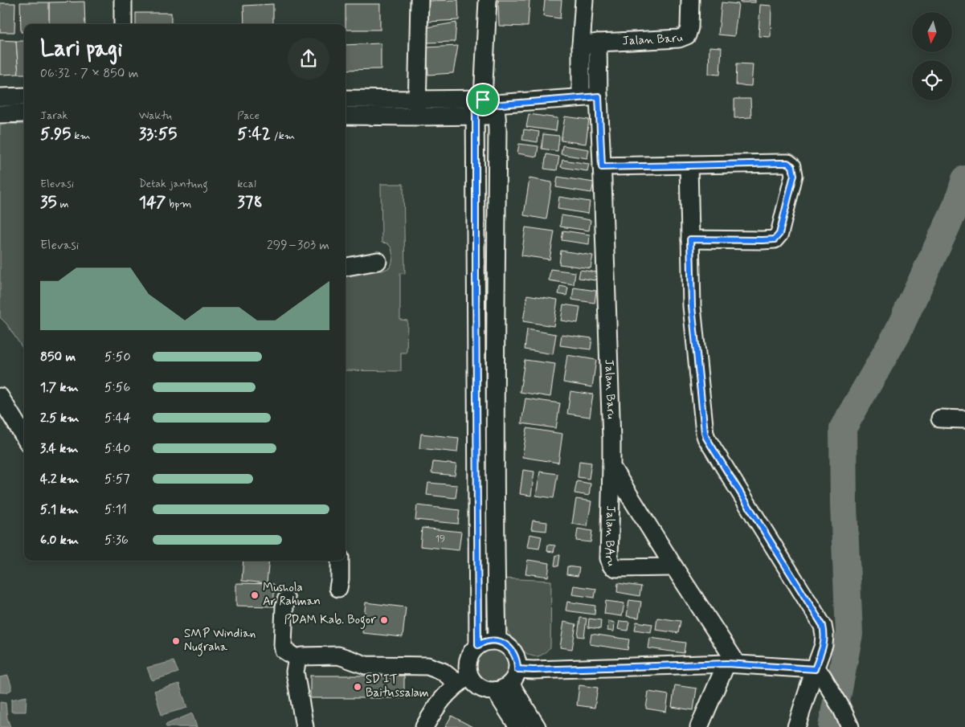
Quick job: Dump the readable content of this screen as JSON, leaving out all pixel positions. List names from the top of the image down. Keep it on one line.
{"streets":{"street":["Jalan Baru","Jalan BAru"]},"crossings":[["Jalan Baru","Jalan BAru"]],"places":["Mushola Ar Rahman","PDAM Kab. Bogor","SMP Windian Nugraha","SD IT Baitussalam"],"house_numbers":["19"],"north":"bottom","page":{"heading":["Lari pagi","06:32 · 7 × 850 m"],"stats":[["Jarak","5.95 km"],["Waktu","33:55"],["Pace","5:42 /km"],["Elevasi","35 m"],["Detak jantung","147 bpm"],["kcal","378"]],"chart":["Elevasi","299–303 m"],"list":[{"name":"850 m","note":"5:50"},{"name":"1.7 km","note":"5:56"},{"name":"2.5 km","note":"5:44"},{"name":"3.4 km","note":"5:40"},{"name":"4.2 km","note":"5:57"},{"name":"5.1 km","note":"5:11"},{"name":"6.0 km","note":"5:36"}]}}
